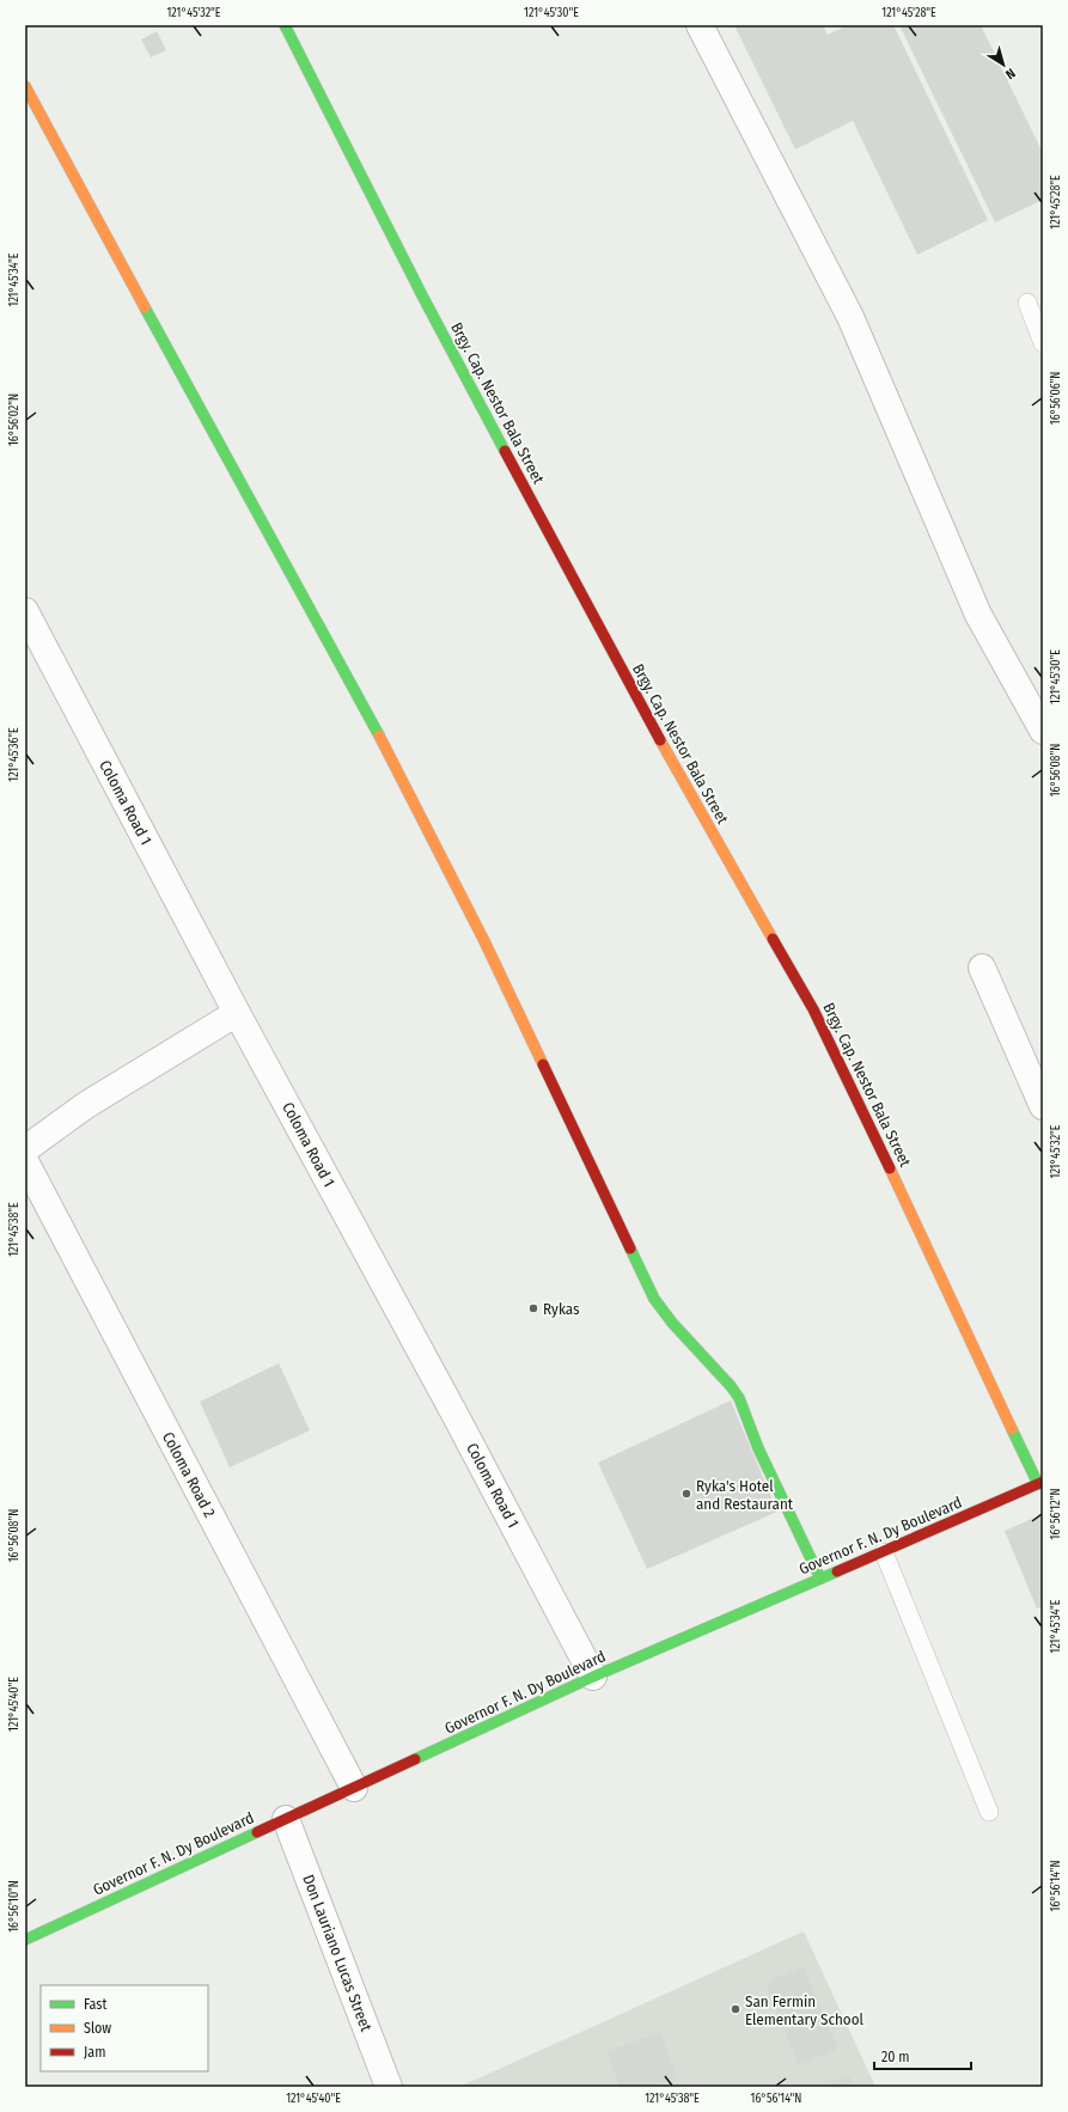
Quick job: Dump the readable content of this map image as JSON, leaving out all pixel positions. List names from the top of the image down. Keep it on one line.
{"streets":{"main road":["Brgy. Cap. Nestor Bala Street","Governor F. N. Dy Boulevard"],"street":["Coloma Road 1","Coloma Road 2","Don Lauriano Lucas Street"]},"crossings":[["Brgy. Cap. Nestor Bala Street","Governor F. N. Dy Boulevard"],["Coloma Road 1","Governor F. N. Dy Boulevard"],["Coloma Road 2","Governor F. N. Dy Boulevard"],["Governor F. N. Dy Boulevard","Don Lauriano Lucas Street"]],"places":["Rykas","Ryka's Hotel and Restaurant","San Fermin Elementary School"],"legend":["Fast","Slow","Jam"],"scale_bar":"20 m","north":"bottom right","coordinates":["121°45'32\"E","121°45'30\"E","121°45'28\"E","121°45'34\"E","16°56'06\"N","16°56'02\"N","121°45'36\"E","16°56'08\"N","121°45'38\"E","16°56'12\"N","121°45'40\"E","16°56'14\"N","16°56'10\"N"]}
